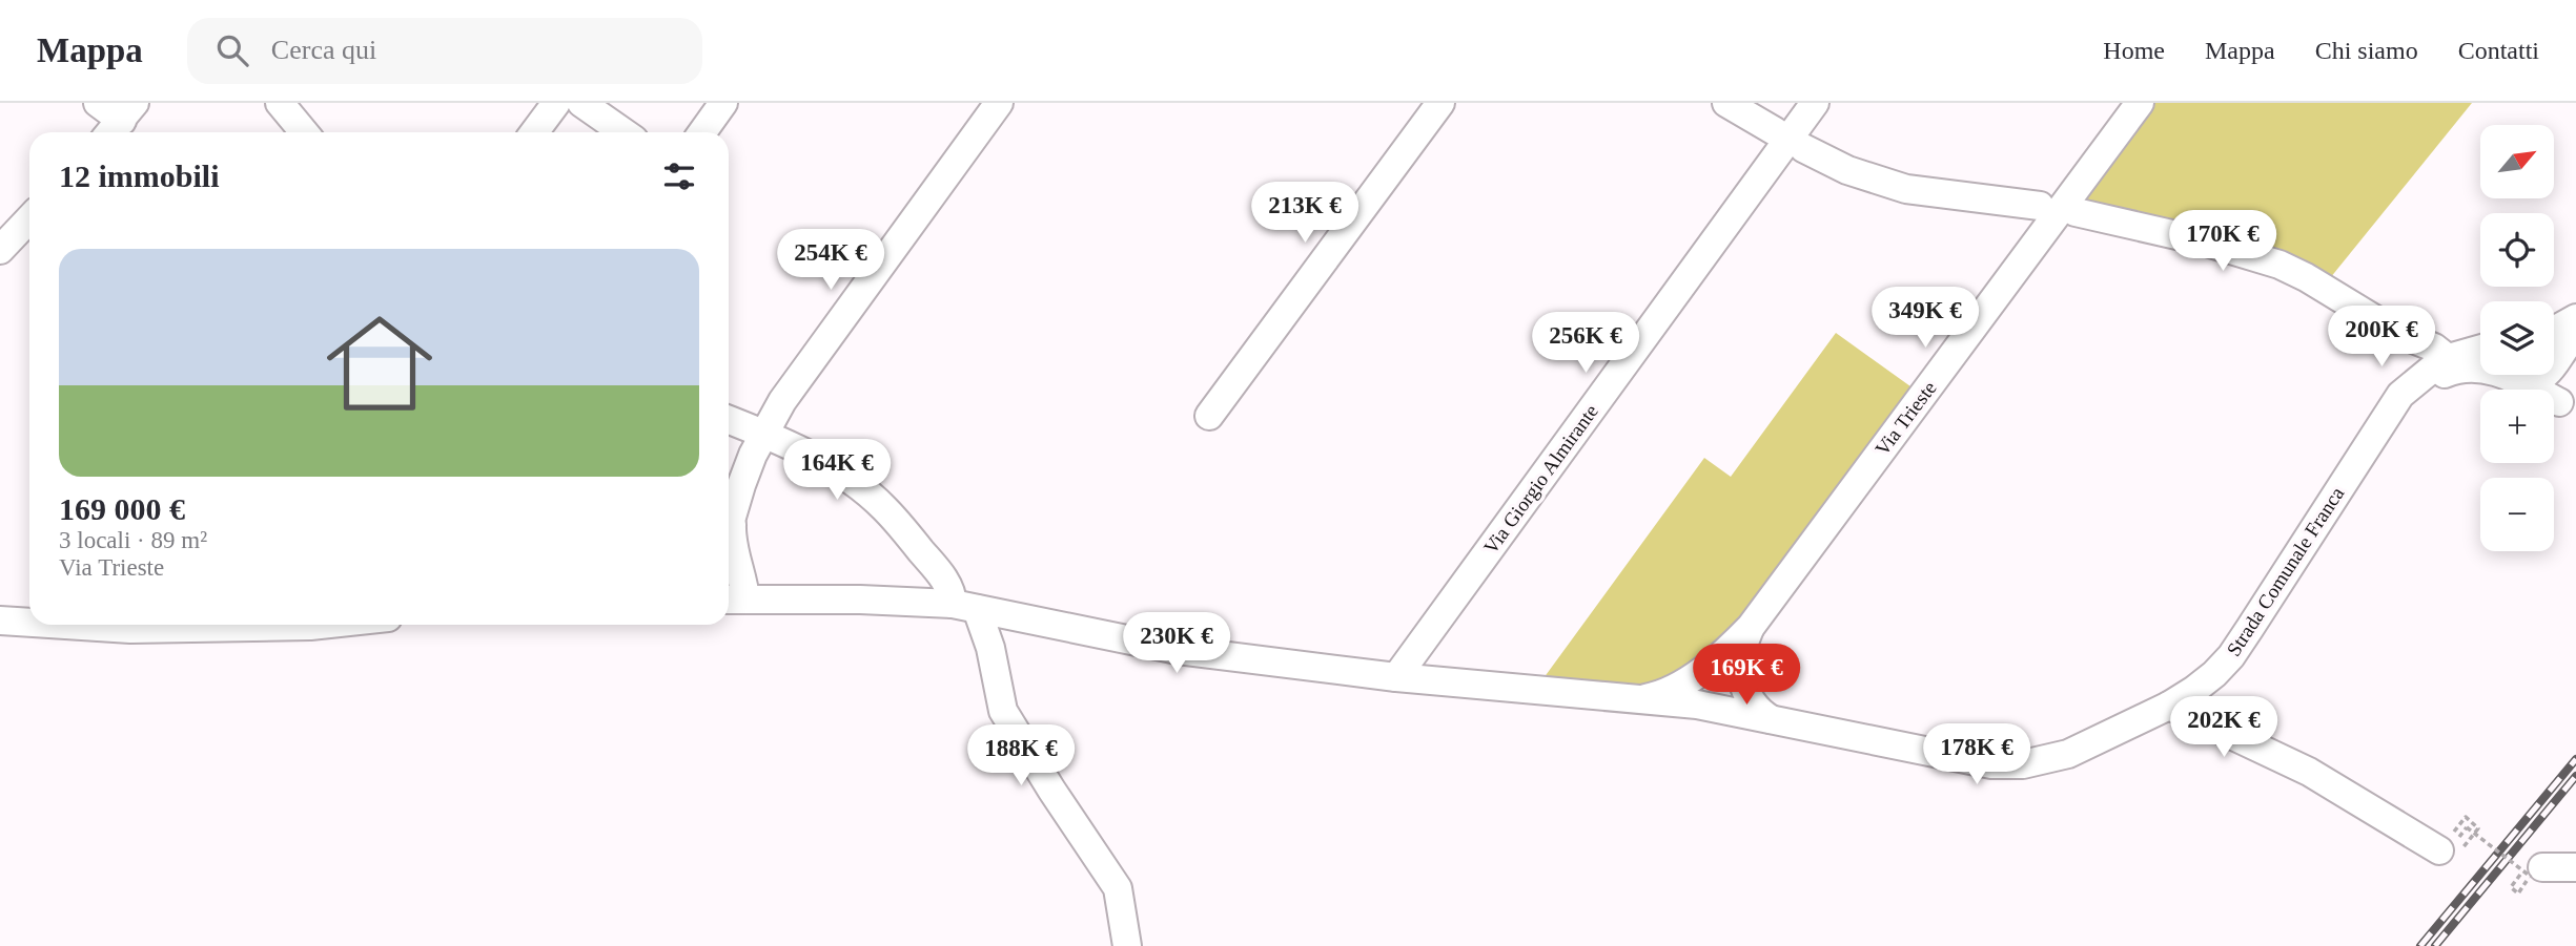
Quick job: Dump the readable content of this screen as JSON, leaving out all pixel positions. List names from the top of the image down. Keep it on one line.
{"streets":{"street":["Via Trieste","Via Giorgio Almirante","Strada Comunale Franca"]},"crossings":[["Via Giorgio Almirante","Strada Comunale Franca"]],"north":"top right","page":{"header":"Mappa","search":"Cerca qui","nav":["Home","Mappa","Chi siamo","Contatti"],"map_buttons":["+","−"],"heading":"12 immobili","price":["213K €","170K €","254K €","349K €","200K €","256K €","164K €","230K €","169K €","202K €","178K €","188K €"],"list":[{"name":"169 000 €","note":"3 locali · 89 m² · Via Trieste"}]}}
